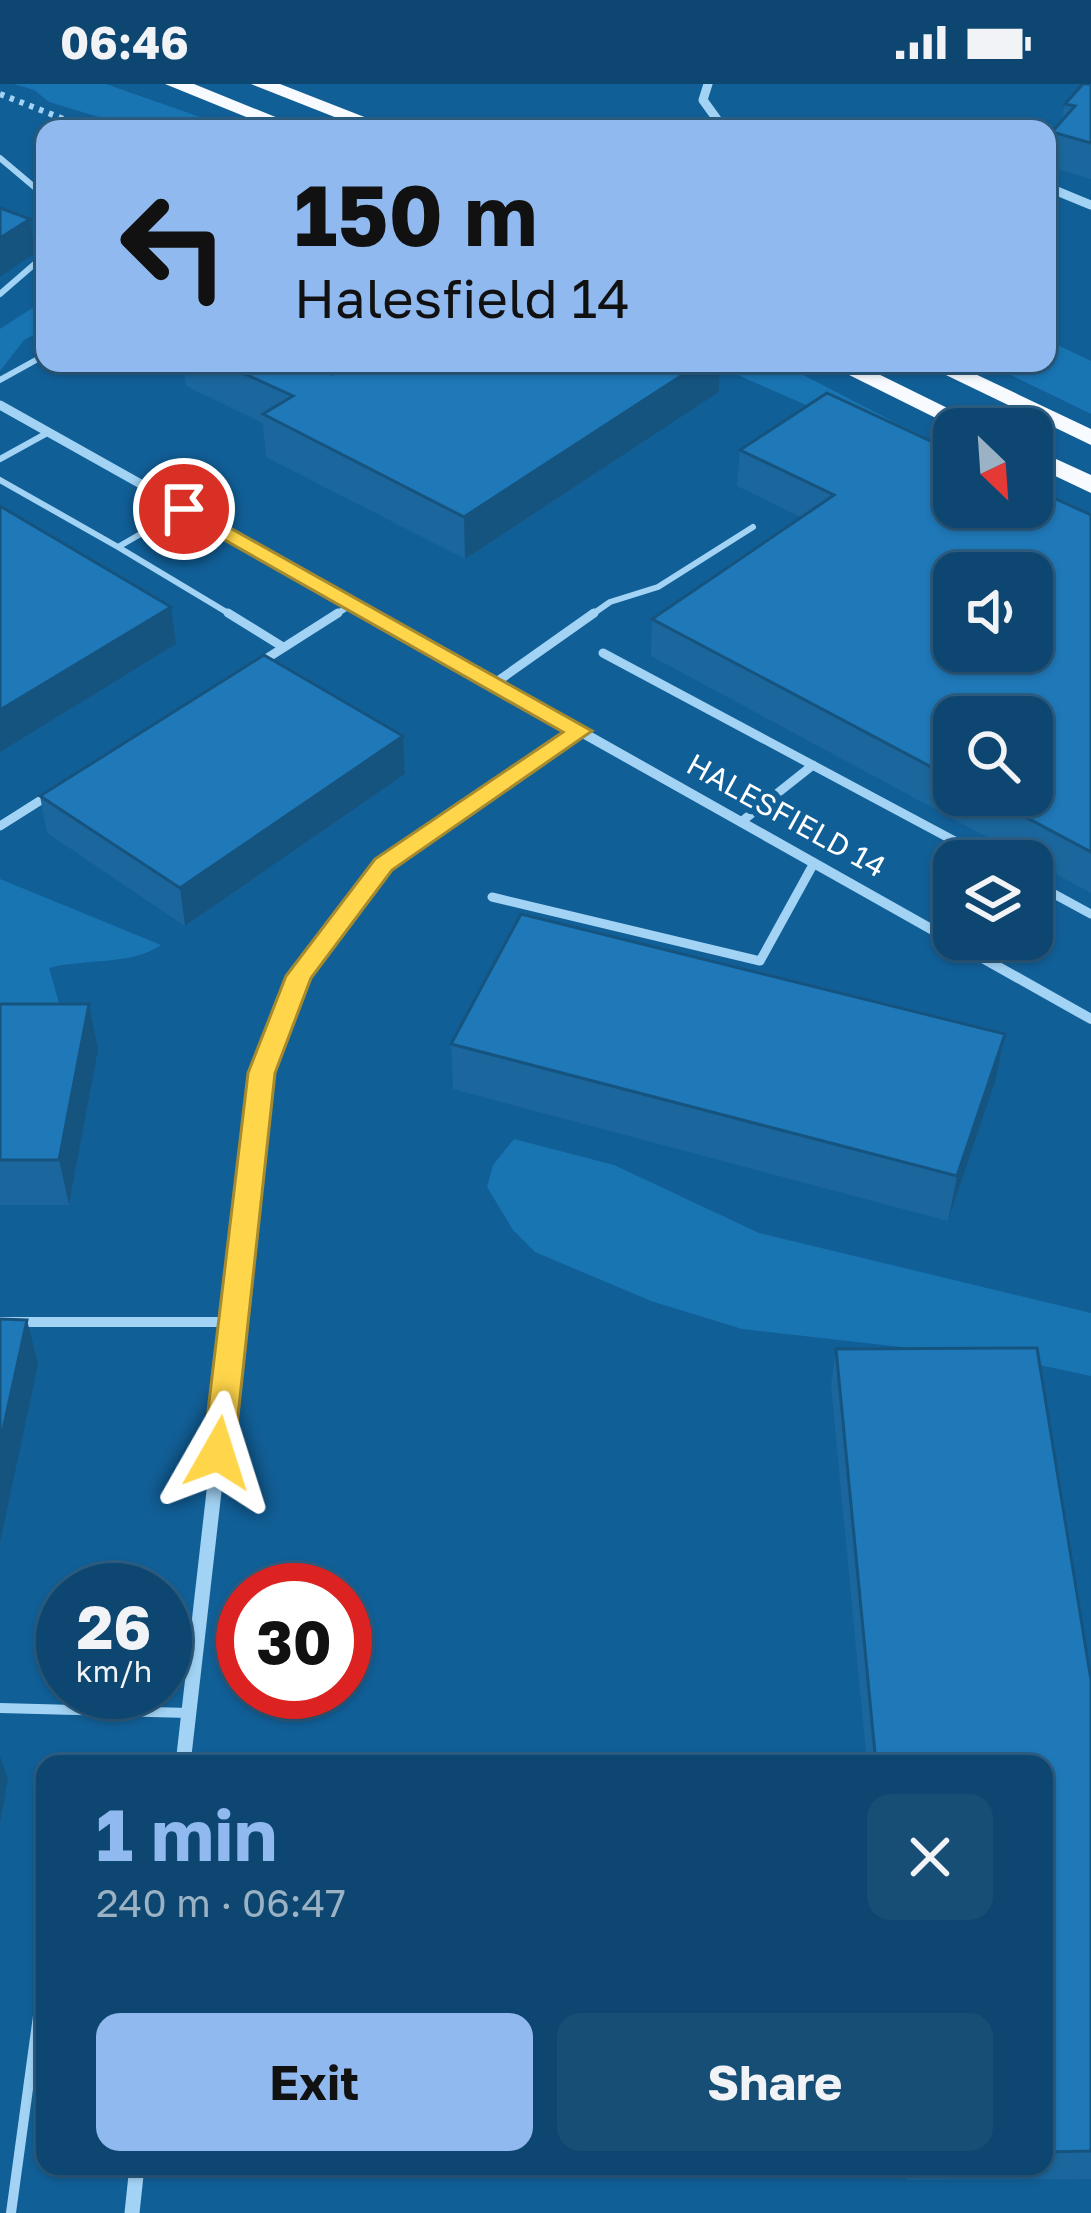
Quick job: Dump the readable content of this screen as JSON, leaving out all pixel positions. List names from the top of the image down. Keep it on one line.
{"streets":{"street":["HALESFIELD 14"]},"north":"bottom right","page":{"status":"06:46","turn":["150 m","Halesfield 14"],"speed":"26 km/h","limit":"30","heading":["1 min","240 m · 06:47"],"buttons":["Exit","Share"]}}
